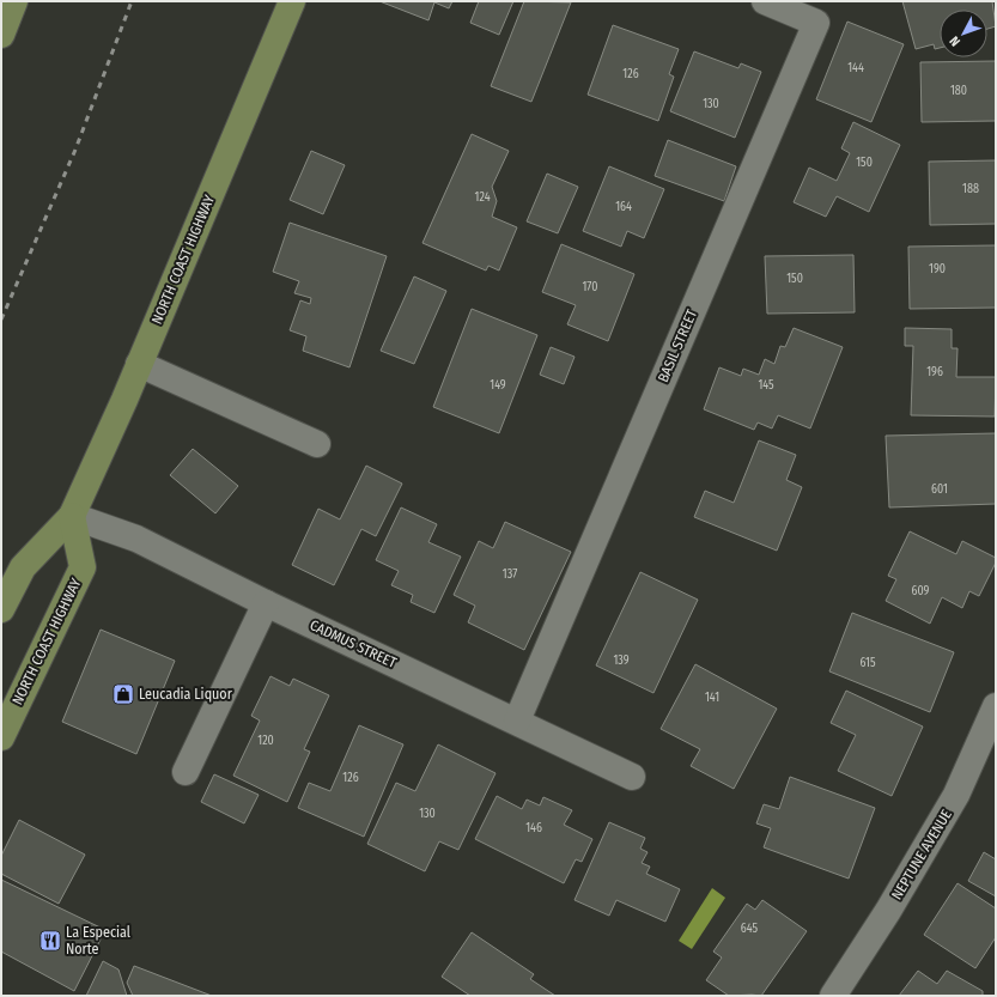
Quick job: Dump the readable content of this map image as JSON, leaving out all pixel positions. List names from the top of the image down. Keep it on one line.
{"streets":{"main road":["NORTH COAST HIGHWAY"],"street":["BASIL STREET","CADMUS STREET","NEPTUNE AVENUE"]},"crossings":[["NORTH COAST HIGHWAY","CADMUS STREET"],["BASIL STREET","CADMUS STREET"]],"places":{"shop":["Leucadia Liquor"],"restaurant":["La Especial Norte"]},"house_numbers":["144","126","180","130","150","188","124","164","190","150","170","196","149","145","601","137","609","139","615","141","120","126","130","146","645"],"north":"bottom left"}
